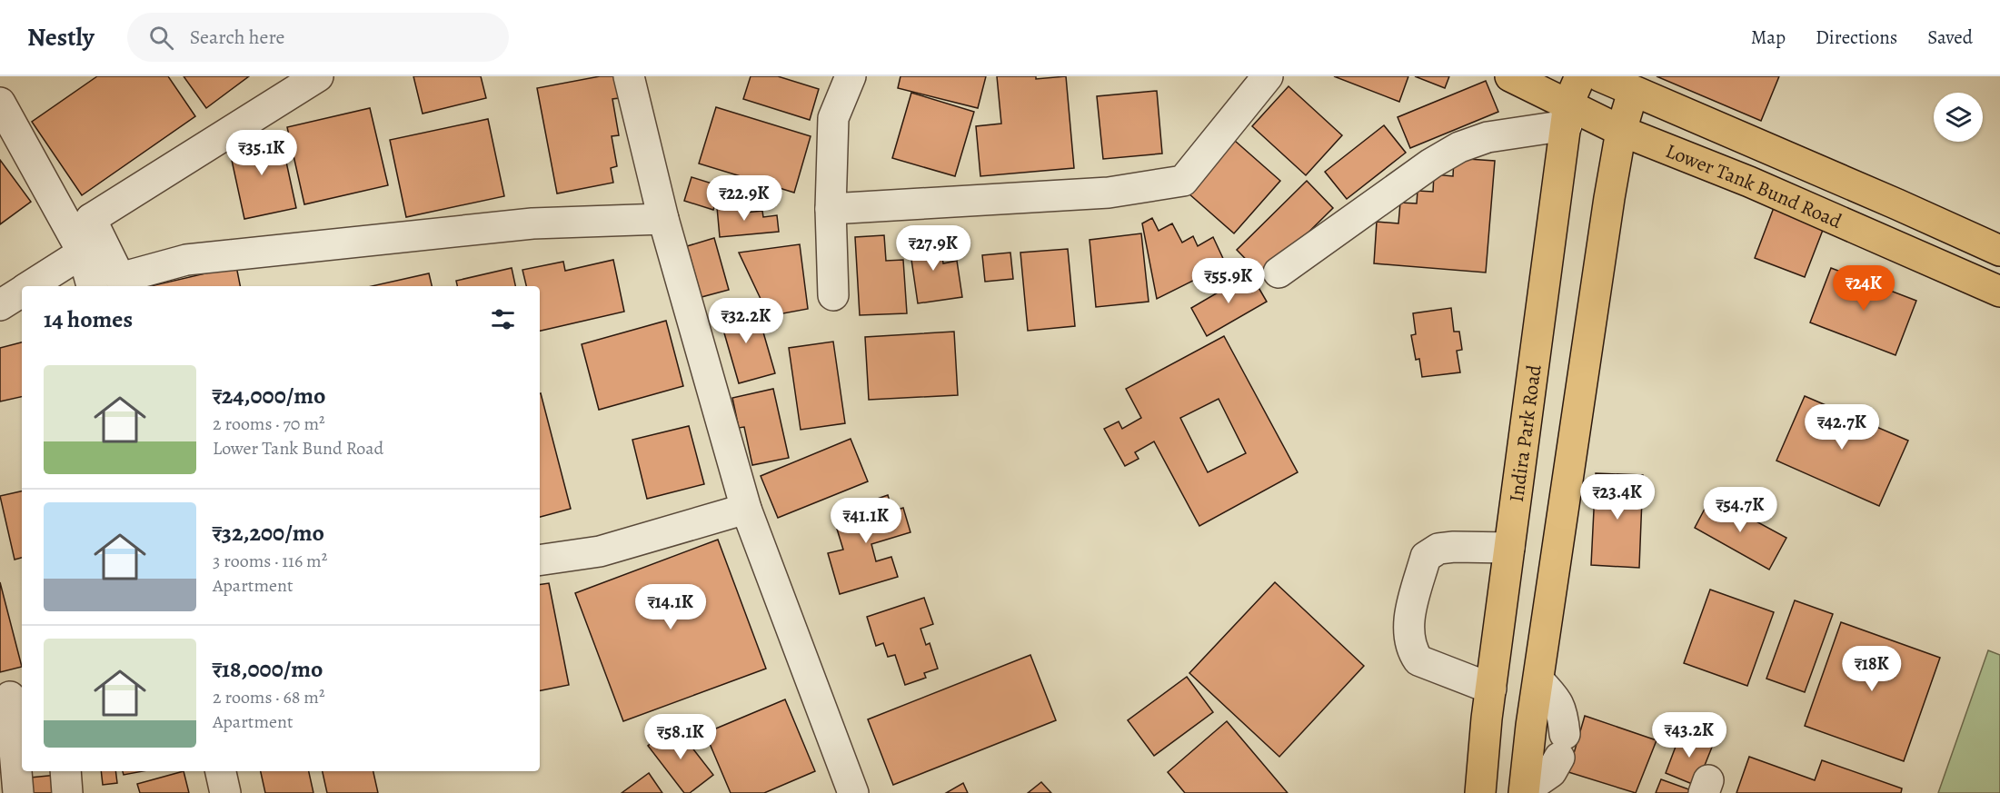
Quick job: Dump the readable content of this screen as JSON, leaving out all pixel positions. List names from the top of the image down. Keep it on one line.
{"streets":{"main road":["Lower Tank Bund Road","Indira Park Road"]},"crossings":[["Lower Tank Bund Road","Indira Park Road"]],"page":{"header":"Nestly","search":"Search here","nav":["Map","Directions","Saved"],"price":["₹35.1K","₹22.9K","₹27.9K","₹55.9K","₹24K","₹32.2K","₹42.7K","₹23.4K","₹54.7K","₹41.1K","₹14.1K","₹18K","₹43.2K","₹58.1K"],"heading":"14 homes","list":[{"name":"₹24,000/mo","note":"2 rooms · 70 m² · Lower Tank Bund Road"},{"name":"₹32,200/mo","note":"3 rooms · 116 m² · Apartment"},{"name":"₹18,000/mo","note":"2 rooms · 68 m² · Apartment"}]}}
